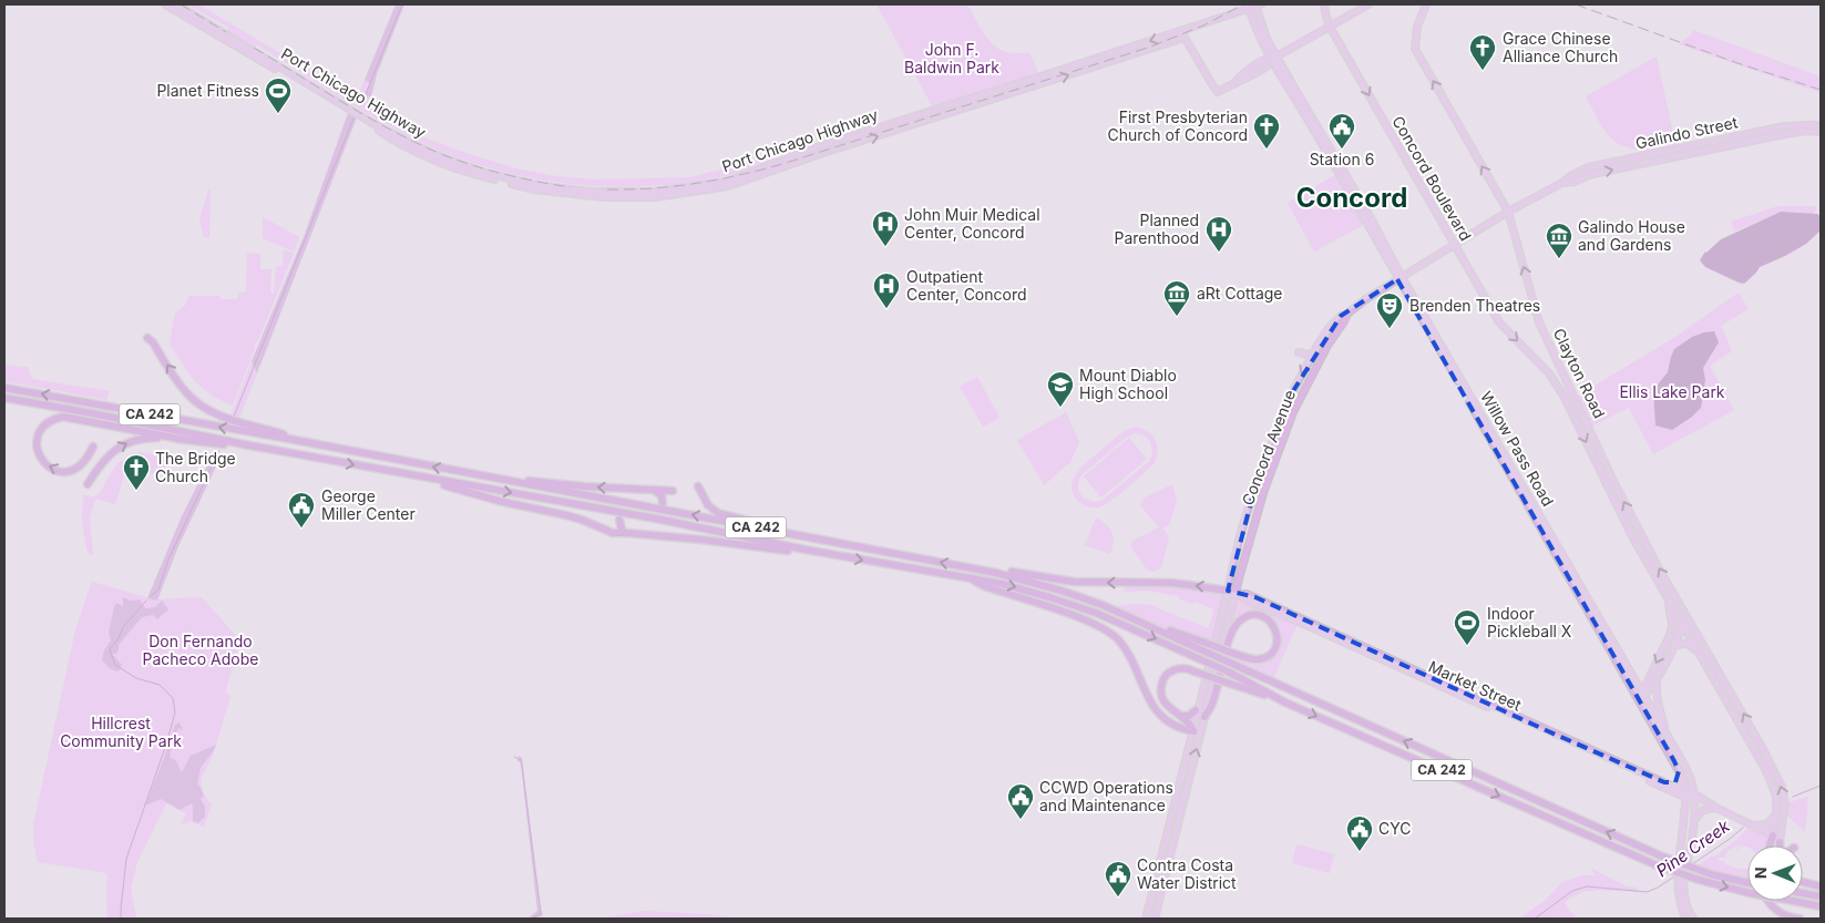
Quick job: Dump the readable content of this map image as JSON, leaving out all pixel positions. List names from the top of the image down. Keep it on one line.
{"streets":{"highway":["CA 242"],"main road":["Port Chicago Highway","Galindo Street","Concord Boulevard","Clayton Road","Concord Avenue","Willow Pass Road","Market Street"]},"crossings":[["Port Chicago Highway","Willow Pass Road"],["Galindo Street","Concord Boulevard"],["Galindo Street","Clayton Road"],["Galindo Street","Concord Avenue"],["Galindo Street","Willow Pass Road"],["Concord Boulevard","Clayton Road"],["Clayton Road","Market Street"],["Concord Avenue","Market Street"],["Willow Pass Road","Market Street"]],"one_way":["Concord Boulevard"],"districts":["Concord"],"water":["Pine Creek"],"parks":["John F. Baldwin Park","Ellis Lake Park","Don Fernando Pacheco Adobe","Hillcrest Community Park"],"places":{"church":["Grace Chinese Alliance Church","First Presbyterian Church of Concord","The Bridge Church"],"sports":["Planet Fitness","Indoor Pickleball X"],"public building":["Station 6","George Miller Center","CCWD Operations and Maintenance","CYC","Contra Costa Water District"],"hospital":["John Muir Medical Center, Concord","Planned Parenthood","Outpatient Center, Concord"],"museum":["Galindo House and Gardens","aRt Cottage"],"theatre":["Brenden Theatres"],"school or university":["Mount Diablo High School"]},"north":"left"}
